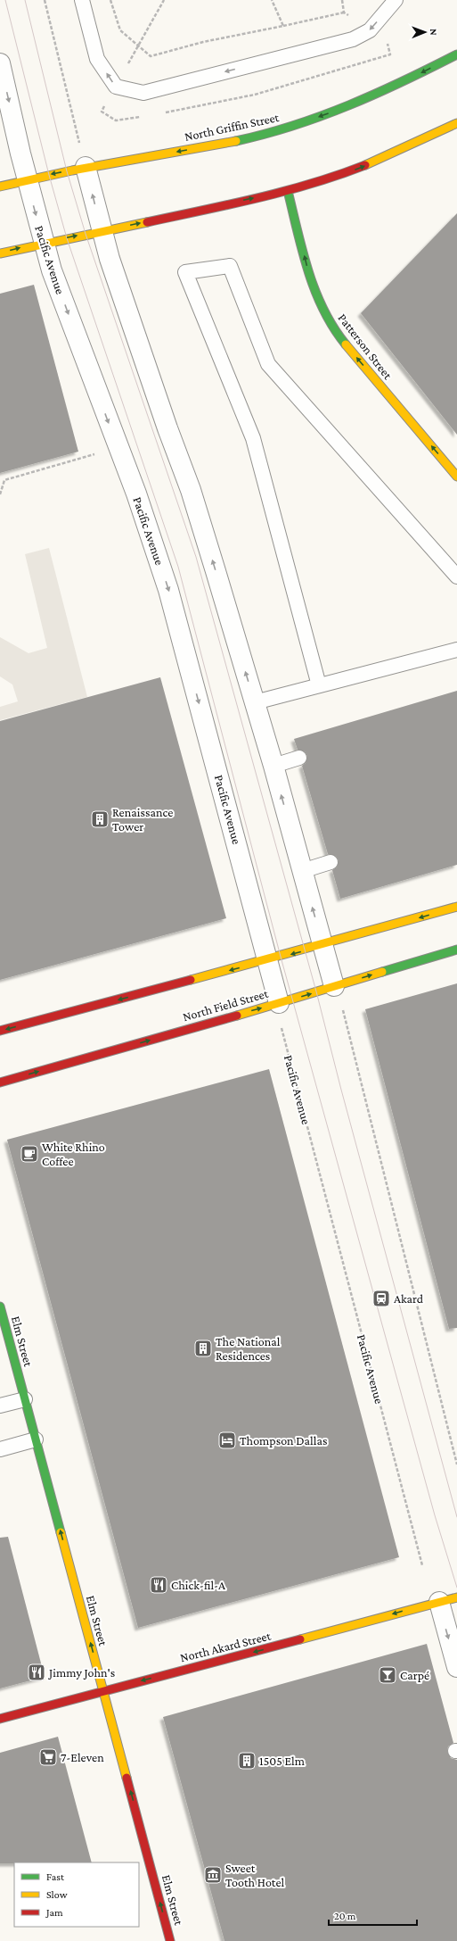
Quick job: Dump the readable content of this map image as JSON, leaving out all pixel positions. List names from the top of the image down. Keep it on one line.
{"streets":{"main road":["North Griffin Street","Patterson Street","North Field Street","Elm Street","North Akard Street"],"street":["Pacific Avenue"]},"crossings":[["North Griffin Street","Pacific Avenue"],["Pacific Avenue","North Field Street"],["Elm Street","North Akard Street"]],"one_way":["Patterson Street","Elm Street","North Akard Street"],"places":{"building":["Renaissance Tower","The National Residences","1505 Elm"],"cafe":["White Rhino Coffee"],"station":["Akard"],"hotel":["Thompson Dallas"],"restaurant":["Chick-fil-A","Jimmy John's"],"bar":["Carpé"],"supermarket":["7-Eleven"],"museum":["Sweet Tooth Hotel"]},"legend":["Fast","Slow","Jam"],"scale_bar":"20 m","north":"right"}
